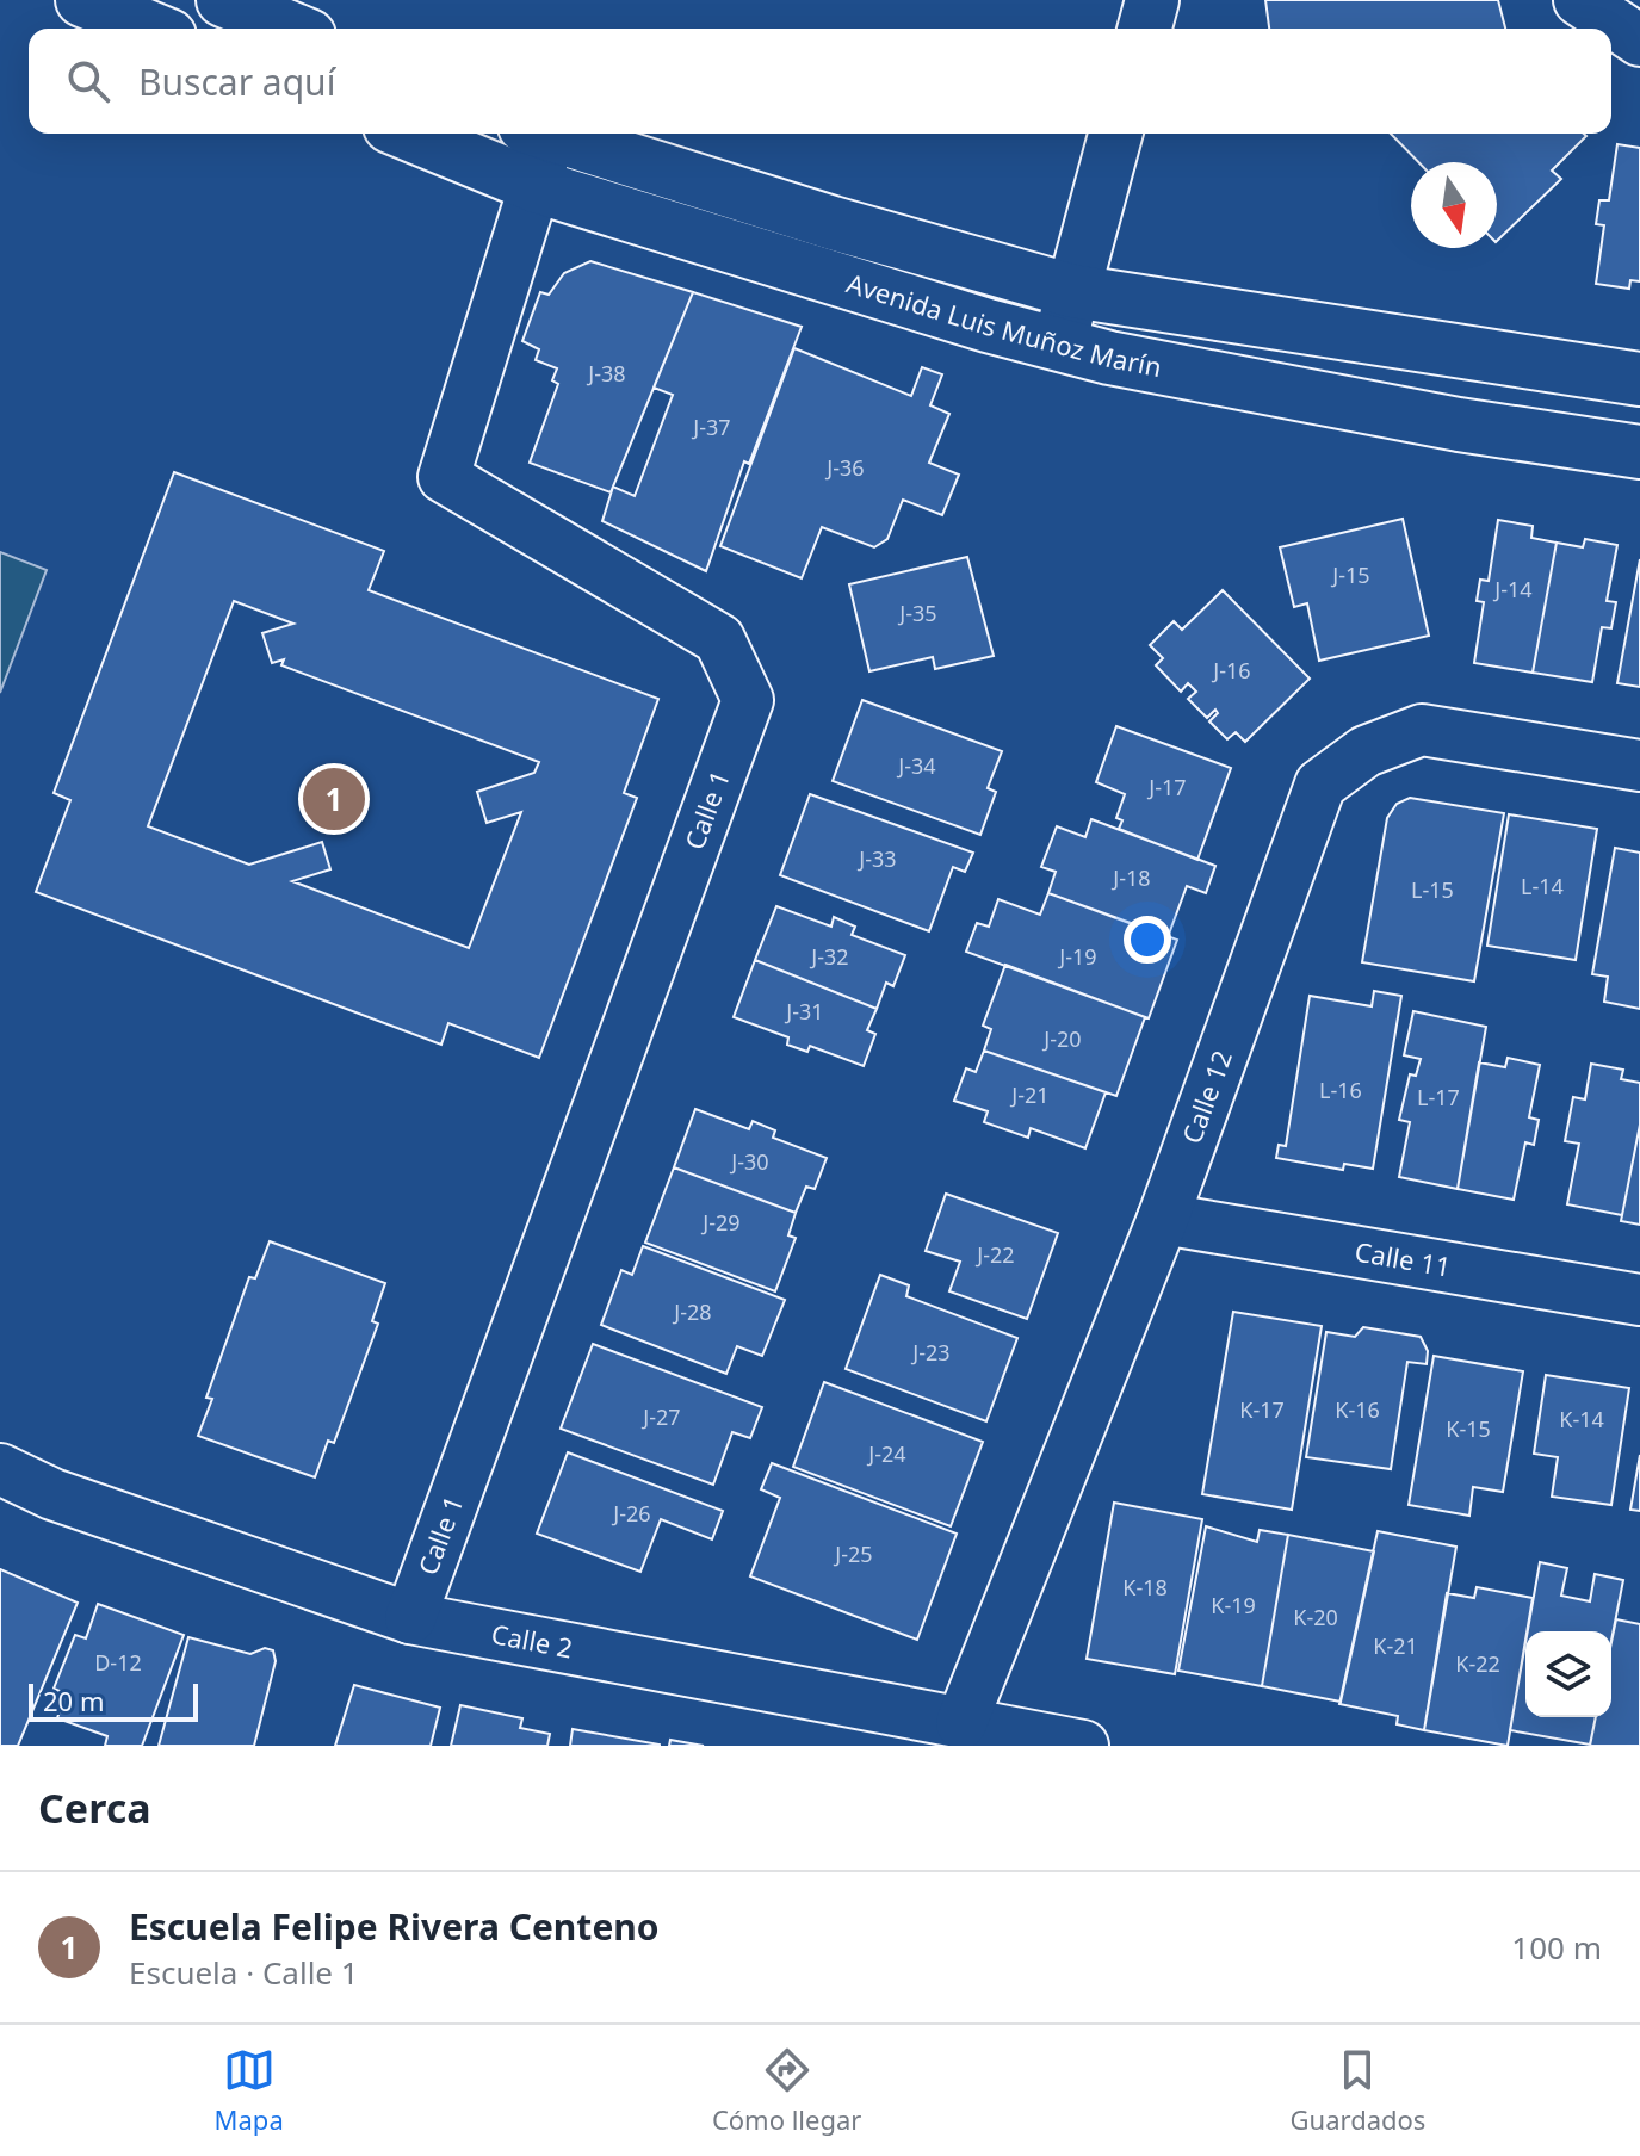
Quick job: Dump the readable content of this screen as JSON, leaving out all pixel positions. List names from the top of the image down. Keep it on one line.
{"streets":{"main road":["Avenida Luis Muñoz Marín"],"street":["Calle 1","Calle 12","Calle 11","Calle 2"]},"crossings":[["Avenida Luis Muñoz Marín","Calle 1"],["Calle 1","Calle 2"],["Calle 12","Calle 11"],["Calle 12","Calle 2"]],"house_numbers":["J-38","J-37","J-36","J-15","J-14","J-35","J-16","J-34","J-17","J-33","J-18","L-14","L-15","J-32","J-19","J-31","J-20","L-16","J-21","L-17","J-30","J-29","J-22","J-28","J-23","K-17","K-16","J-27","K-14","K-15","J-24","J-26","J-25","K-18","K-19","K-20","K-21","D-12","K-22"],"scale_bar":"20 m","north":"bottom","page":{"search":"Buscar aquí","pins":"1","scale":"20 m","heading":"Cerca","list":[{"mark":"1","name":"Escuela Felipe Rivera Centeno","note":"Escuela · Calle 1","value":"100 m"}],"nav":["Mapa","Cómo llegar","Guardados"]}}
